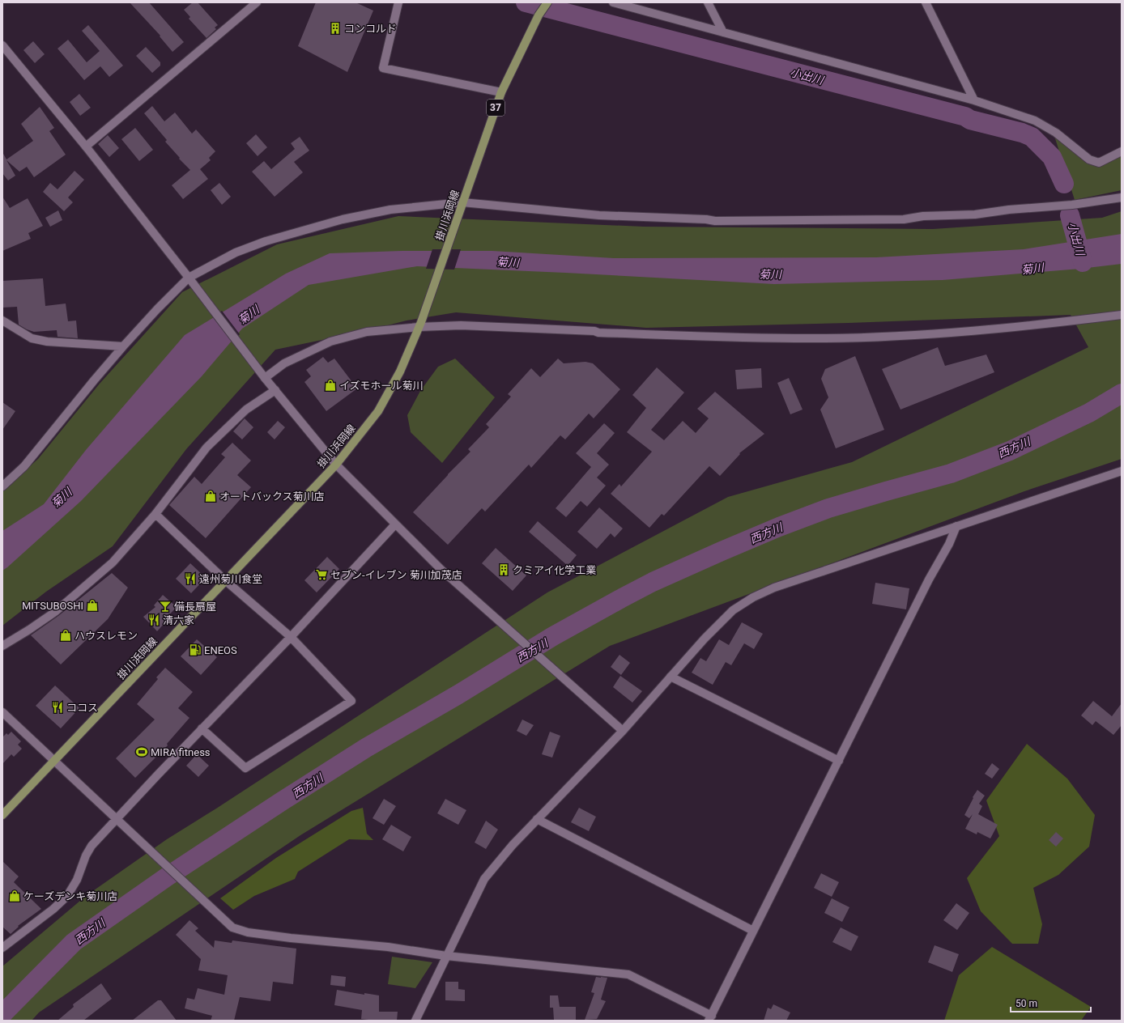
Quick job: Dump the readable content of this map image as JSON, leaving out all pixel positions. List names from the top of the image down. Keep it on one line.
{"streets":{"main road":["37","掛川浜岡線"]},"water":["小出川","菊川","西方川"],"places":{"building":["コンコルド","クミアイ化学工業"],"shop":["イズモホール菊川","オートバックス菊川店","MITSUBOSHI","ハウスレモン","ケーズデンキ菊川店"],"supermarket":["セブン-イレブン 菊川加茂店"],"restaurant":["遠州菊川食堂","清六家","ココス"],"bar":["備長扇屋"],"fuel station":["ENEOS"],"sports":["MIRA fitness"]},"scale_bar":"50 m"}
